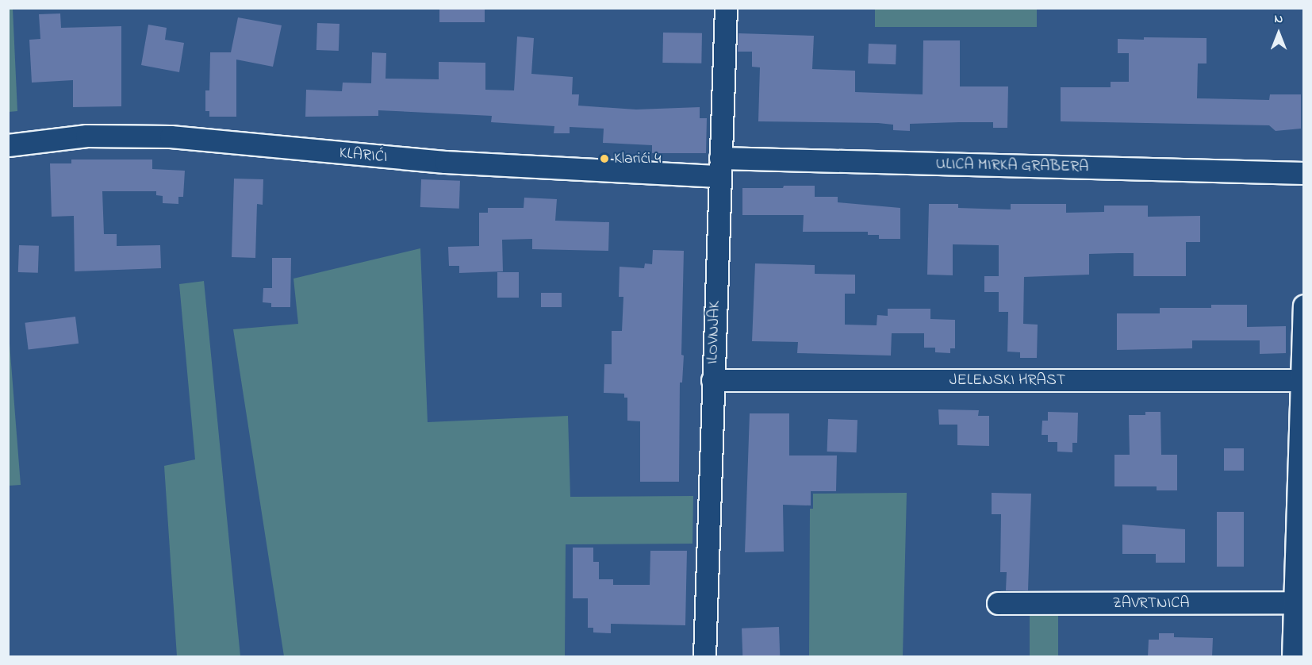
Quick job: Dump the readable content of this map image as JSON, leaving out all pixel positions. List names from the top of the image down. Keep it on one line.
{"streets":{"street":["KLARIĆI","ULICA MIRKA GRABERA","ILOVNJAK","JELENSKI HRAST","ZAVRTNICA"]},"crossings":[["KLARIĆI","ULICA MIRKA GRABERA"],["KLARIĆI","ILOVNJAK"],["ULICA MIRKA GRABERA","ILOVNJAK"],["ILOVNJAK","JELENSKI HRAST"]],"places":["Klarići 4"],"north":"top"}
